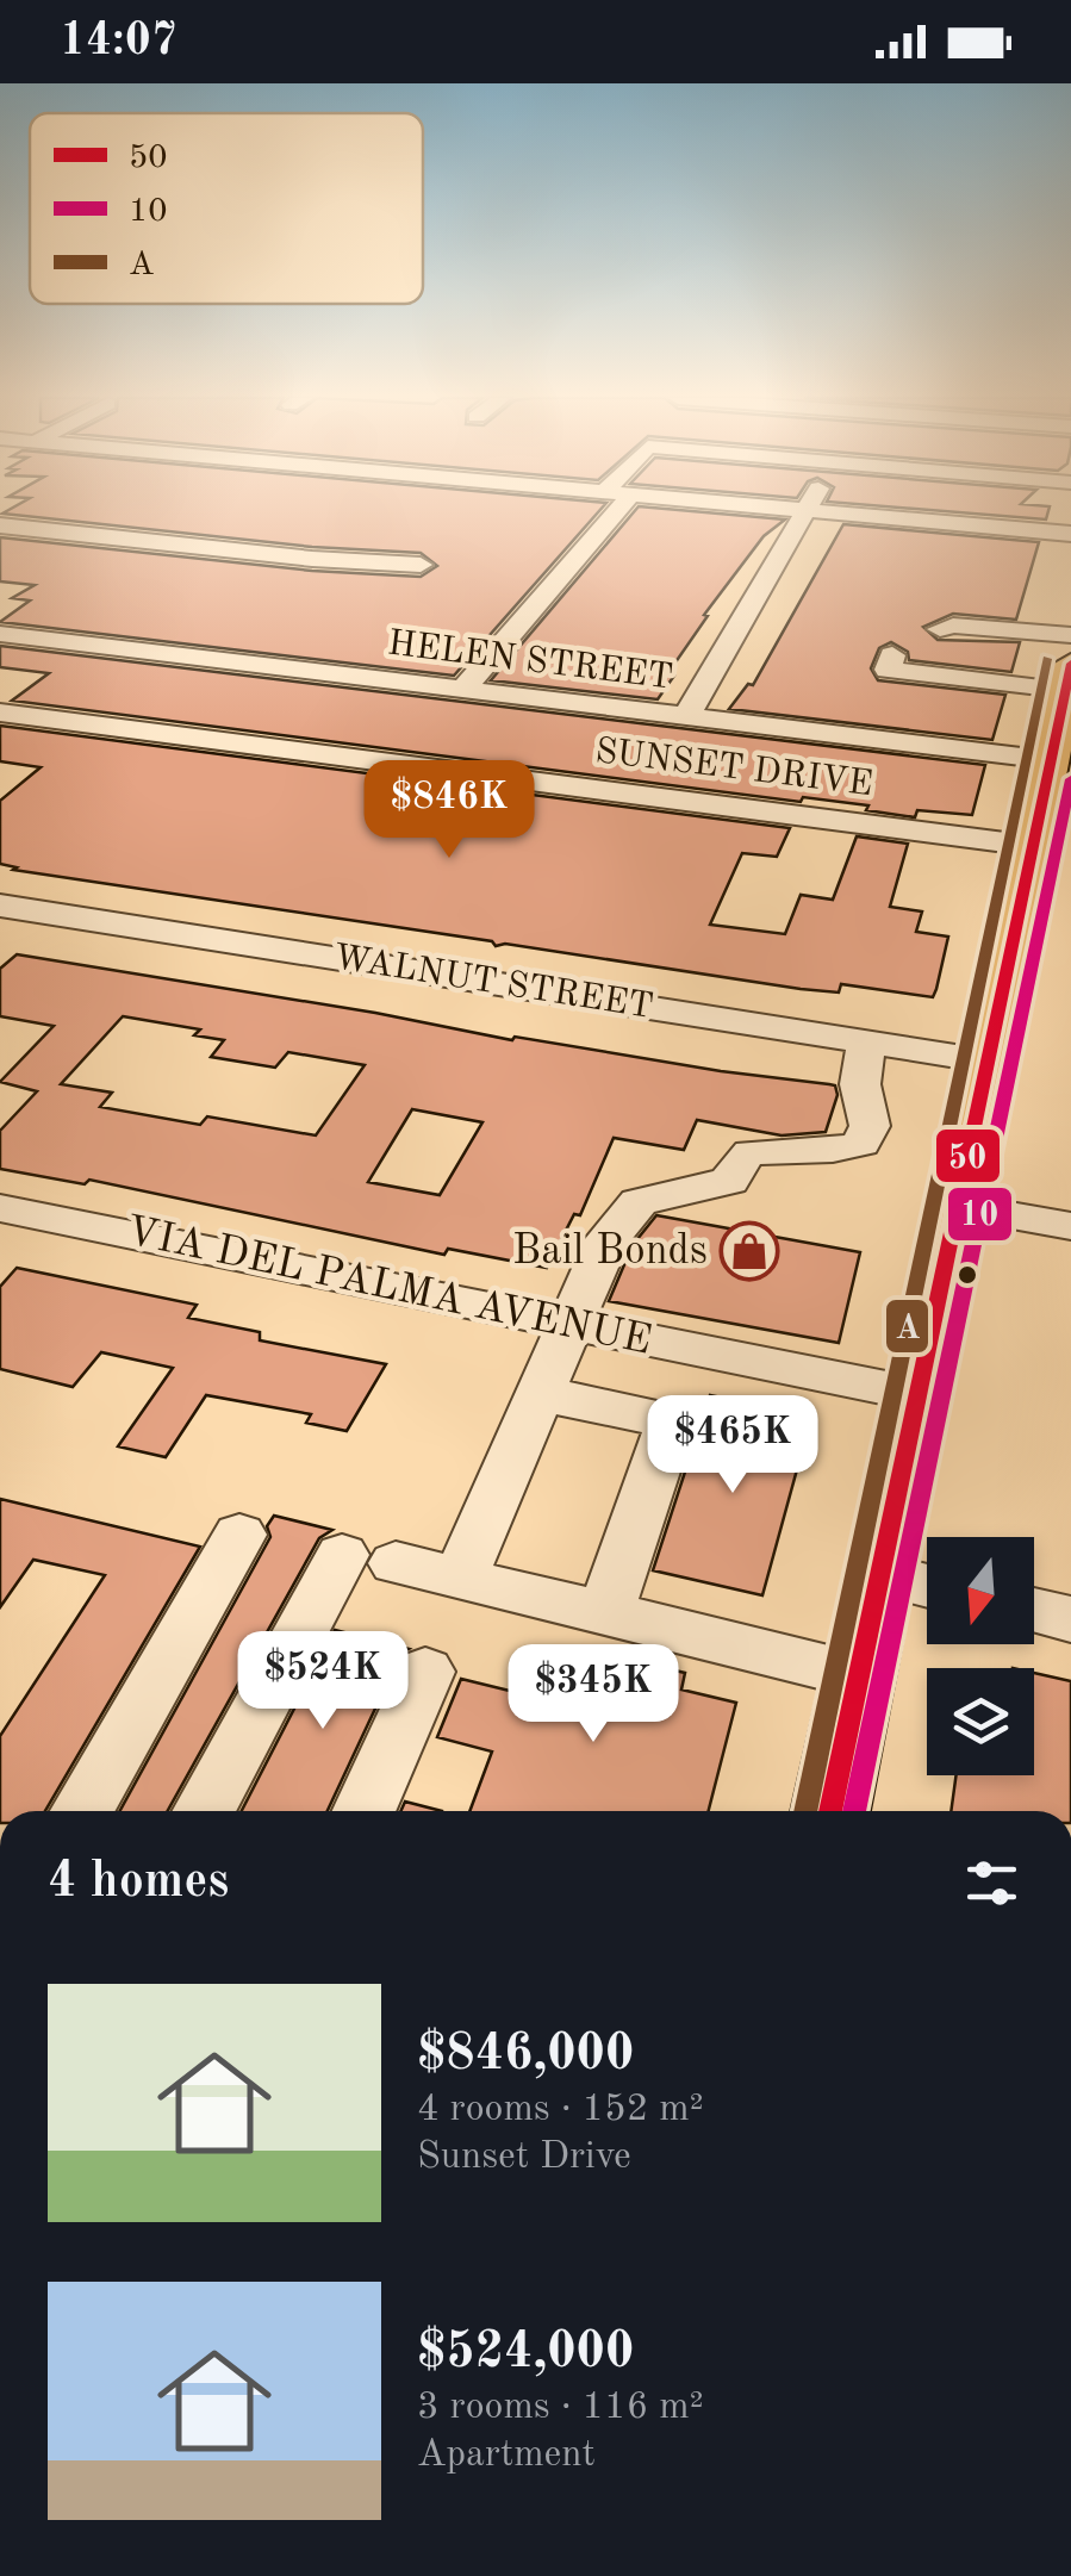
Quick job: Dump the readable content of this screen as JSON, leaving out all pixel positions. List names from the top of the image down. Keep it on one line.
{"streets":{"street":["HELEN STREET","SUNSET DRIVE","WALNUT STREET","VIA DEL PALMA AVENUE"]},"places":{"shop":["Bail Bonds"]},"lines":["transit line A","transit line 50","transit line 10"],"legend":["50","10","A"],"north":"bottom","page":{"status":"14:07","price":["$846K","$465K","$524K","$345K"],"heading":"4 homes","list":[{"name":"$846,000","note":"4 rooms · 152 m² · Sunset Drive"},{"name":"$524,000","note":"3 rooms · 116 m² · Apartment"}]}}
